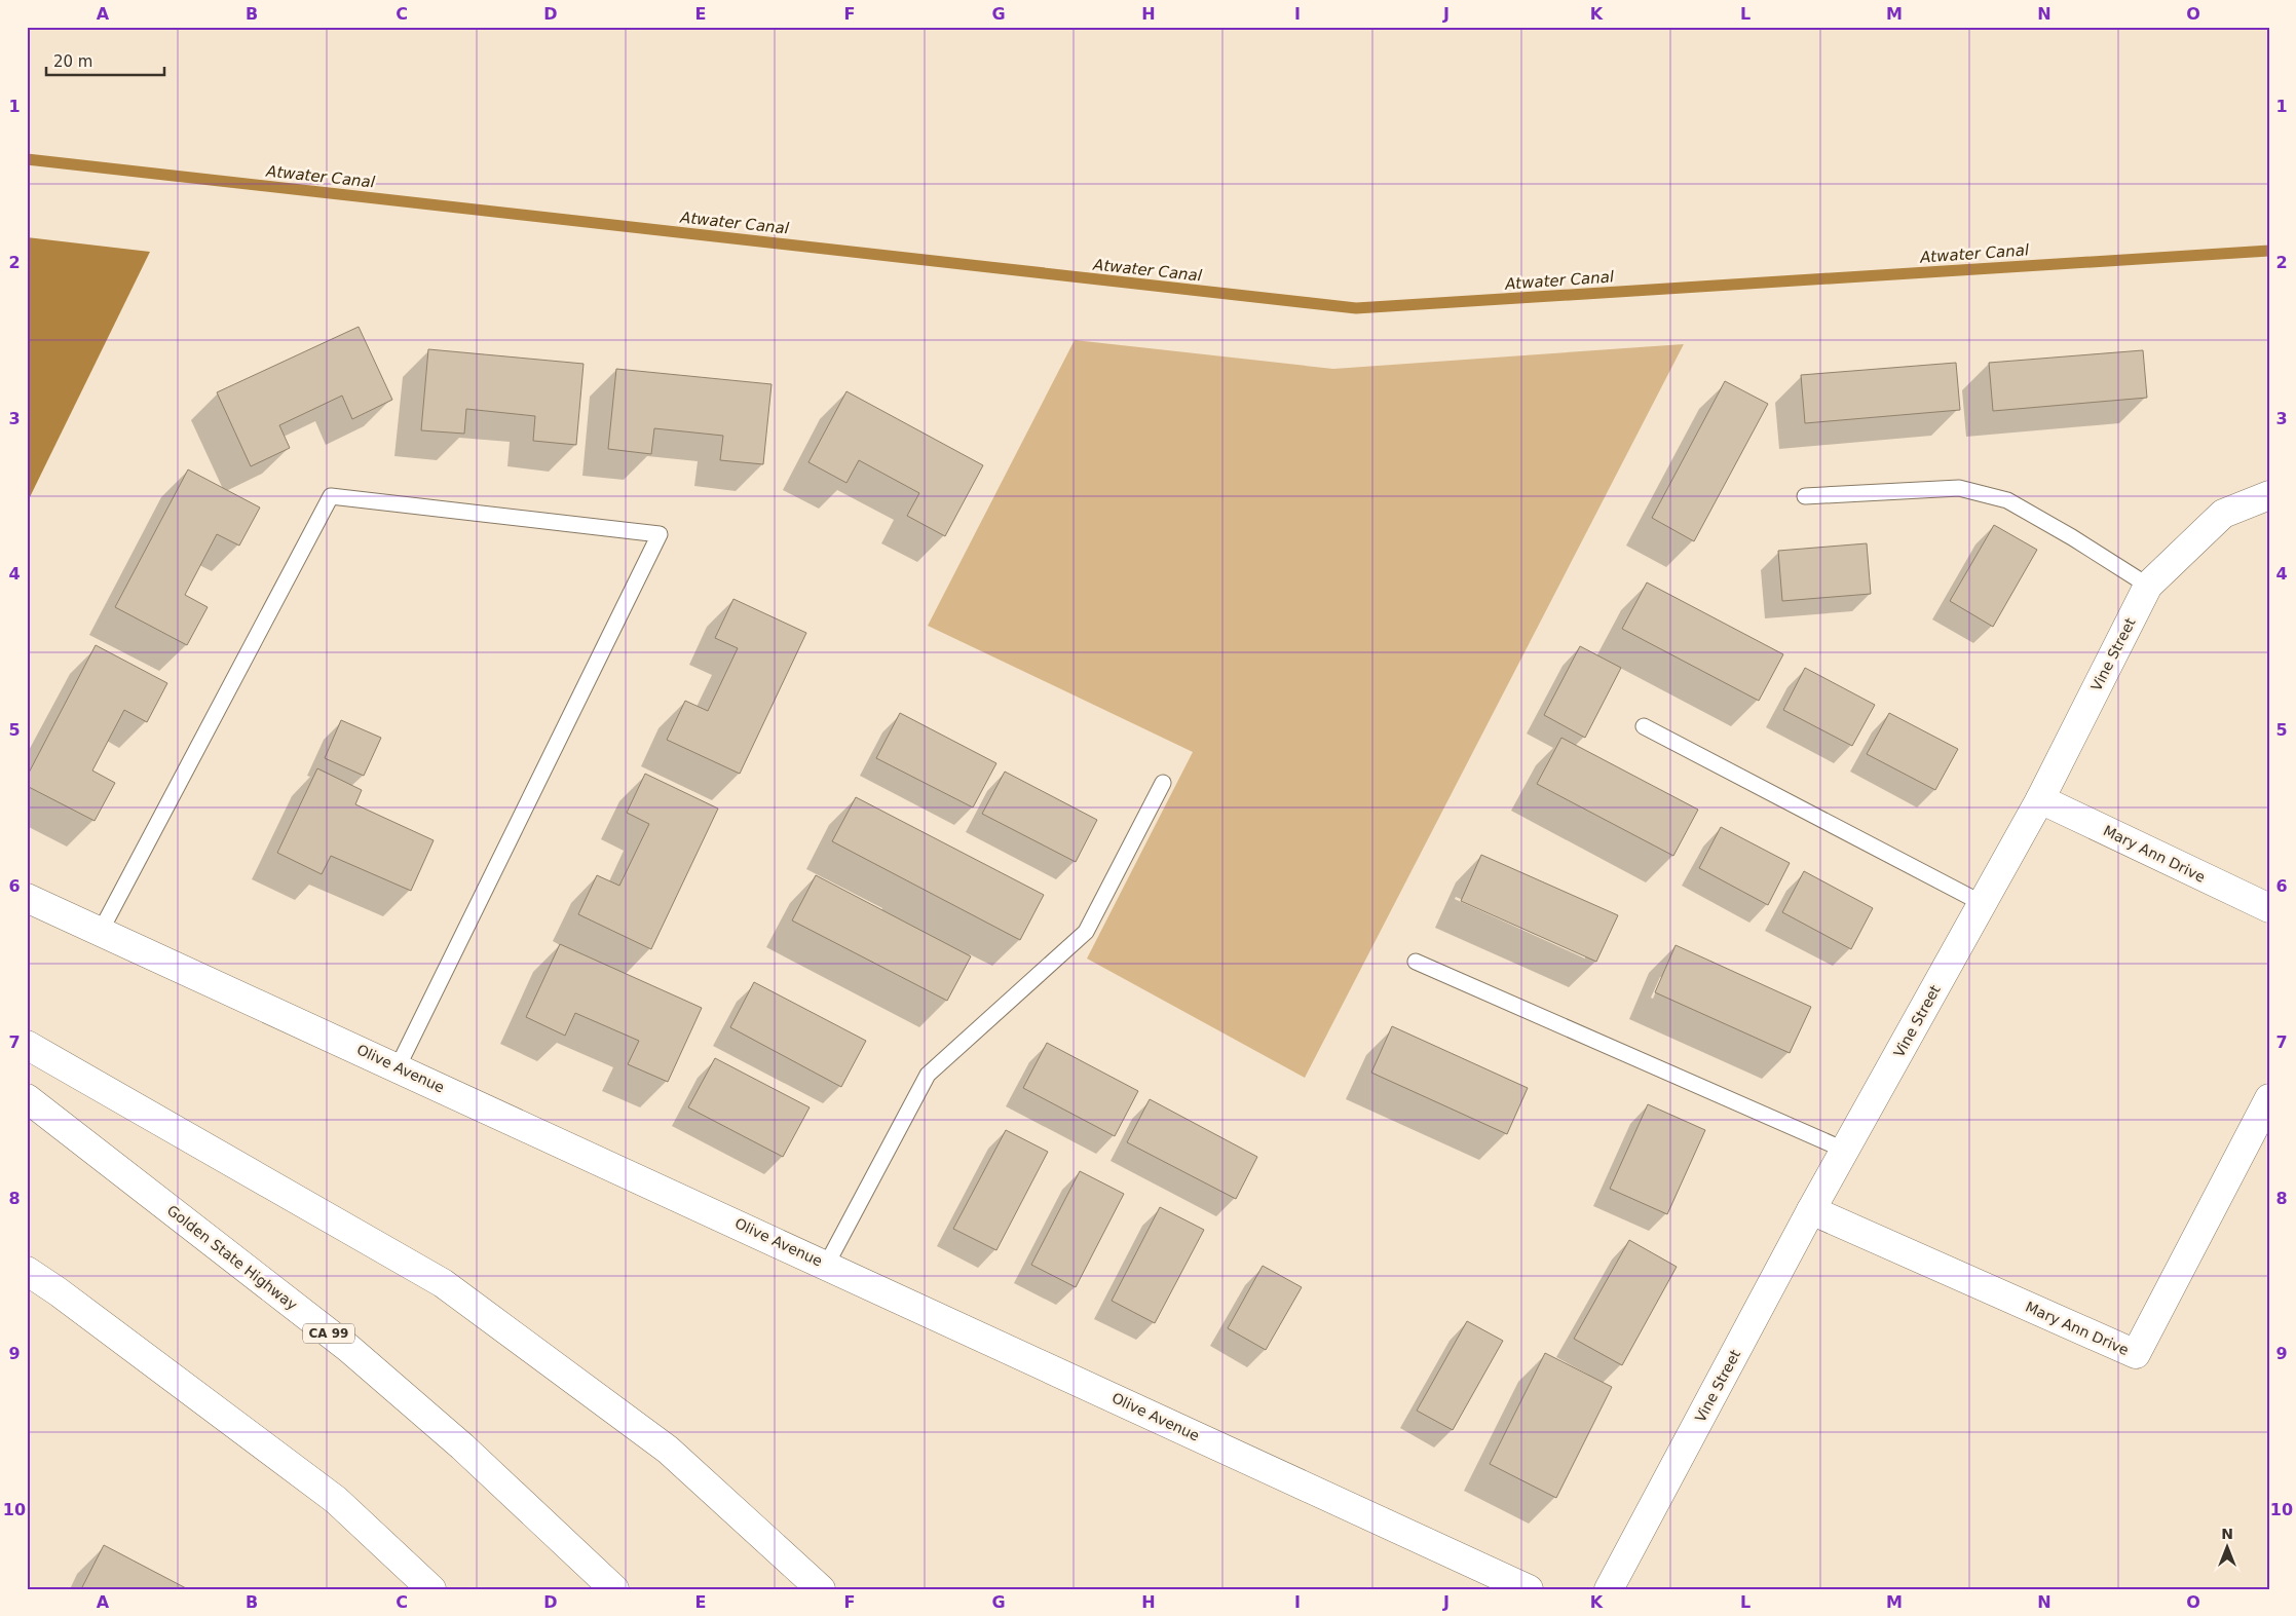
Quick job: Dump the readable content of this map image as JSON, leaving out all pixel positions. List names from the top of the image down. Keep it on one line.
{"streets":{"main road":["Vine Street","Mary Ann Drive","Olive Avenue","Golden State Highway","CA 99"]},"crossings":[["Vine Street","Mary Ann Drive"]],"water":["Atwater Canal"],"scale_bar":"20 m","north":"top","grid":{"columns":["A","B","C","D","E","F","G","H","I","J","K","L","M","N","O"],"rows":["1","2","3","4","5","6","7","8","9","10"]}}
